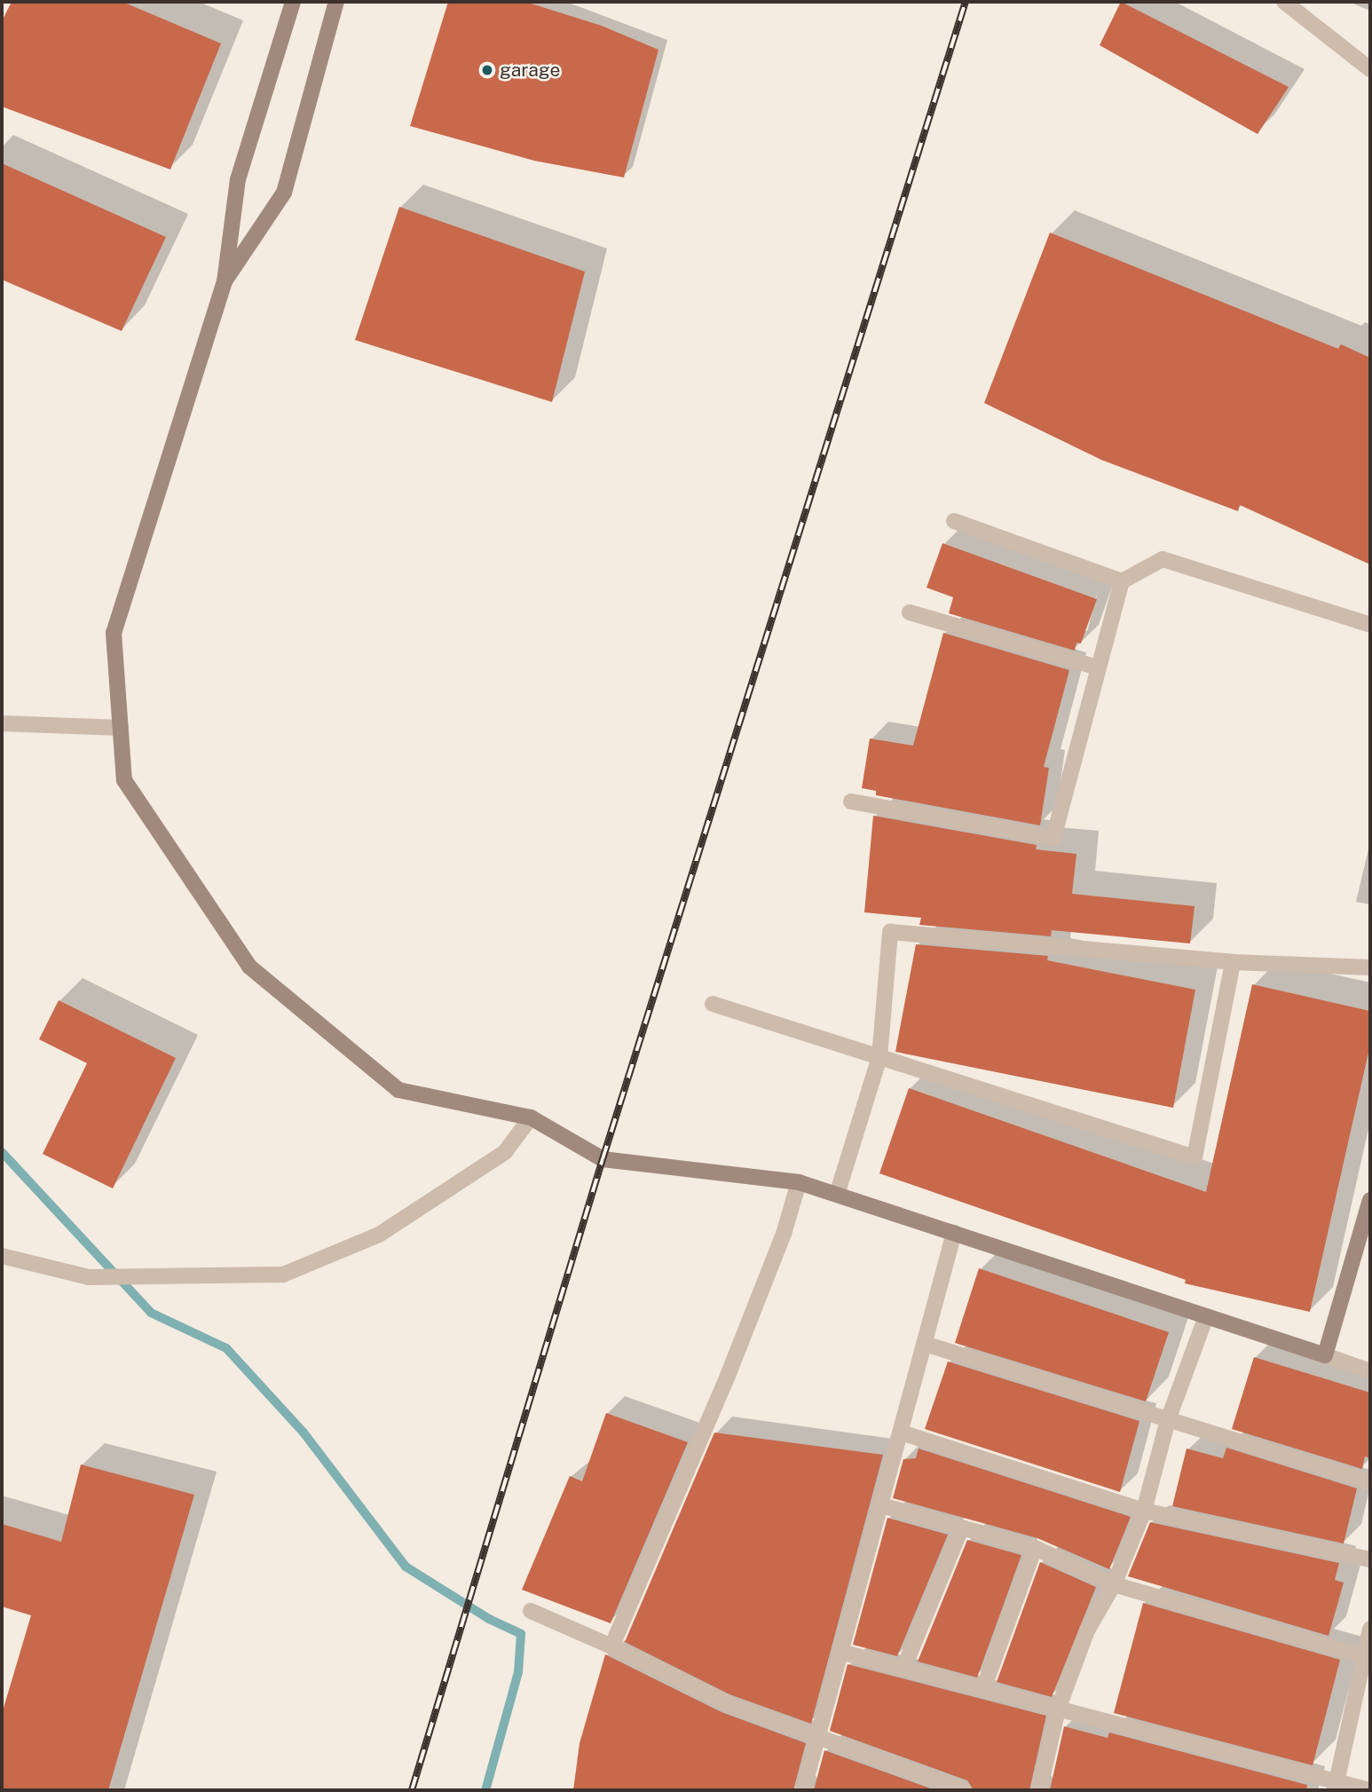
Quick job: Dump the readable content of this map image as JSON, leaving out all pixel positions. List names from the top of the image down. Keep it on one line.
{"places":["garage"]}
